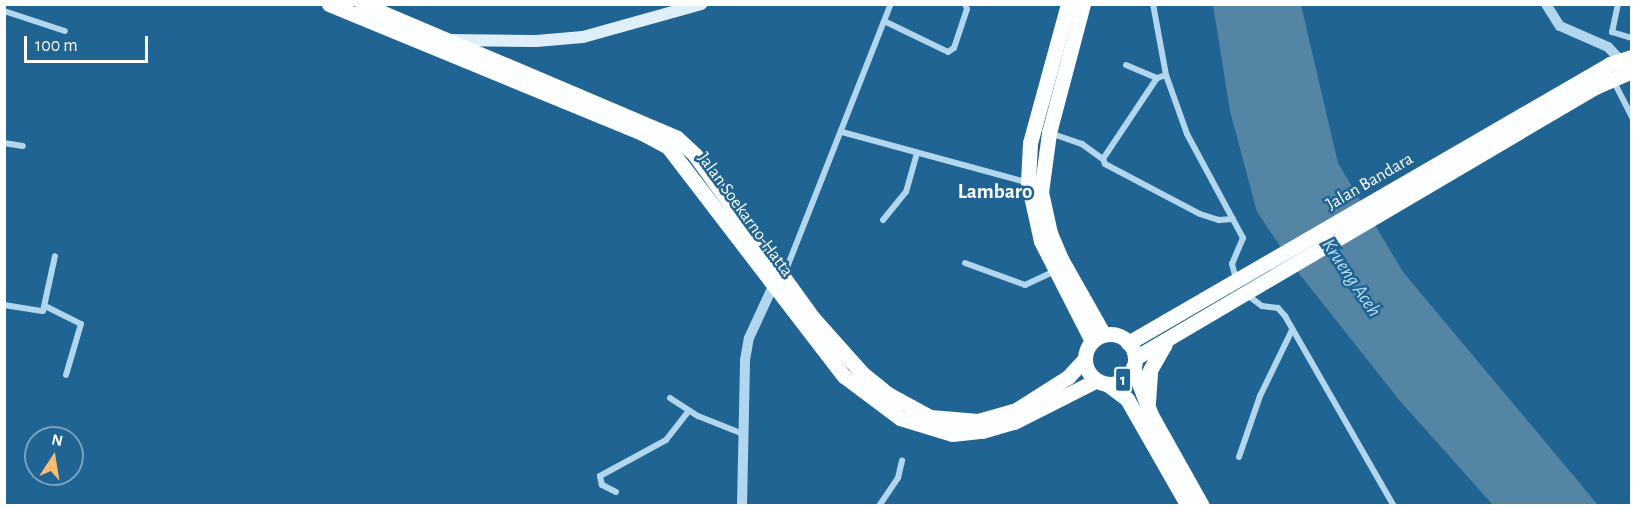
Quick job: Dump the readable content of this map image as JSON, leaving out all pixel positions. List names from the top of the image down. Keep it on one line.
{"streets":{"highway":["Jalan Bandara","Jalan Soekarno-Hatta","1"]},"crossings":[["Jalan Bandara","Jalan Soekarno-Hatta"],["Jalan Bandara","1"],["Jalan Soekarno-Hatta","1"]],"districts":["Lambaro"],"water":["Krueng Aceh"],"scale_bar":"100 m","north":"top"}
